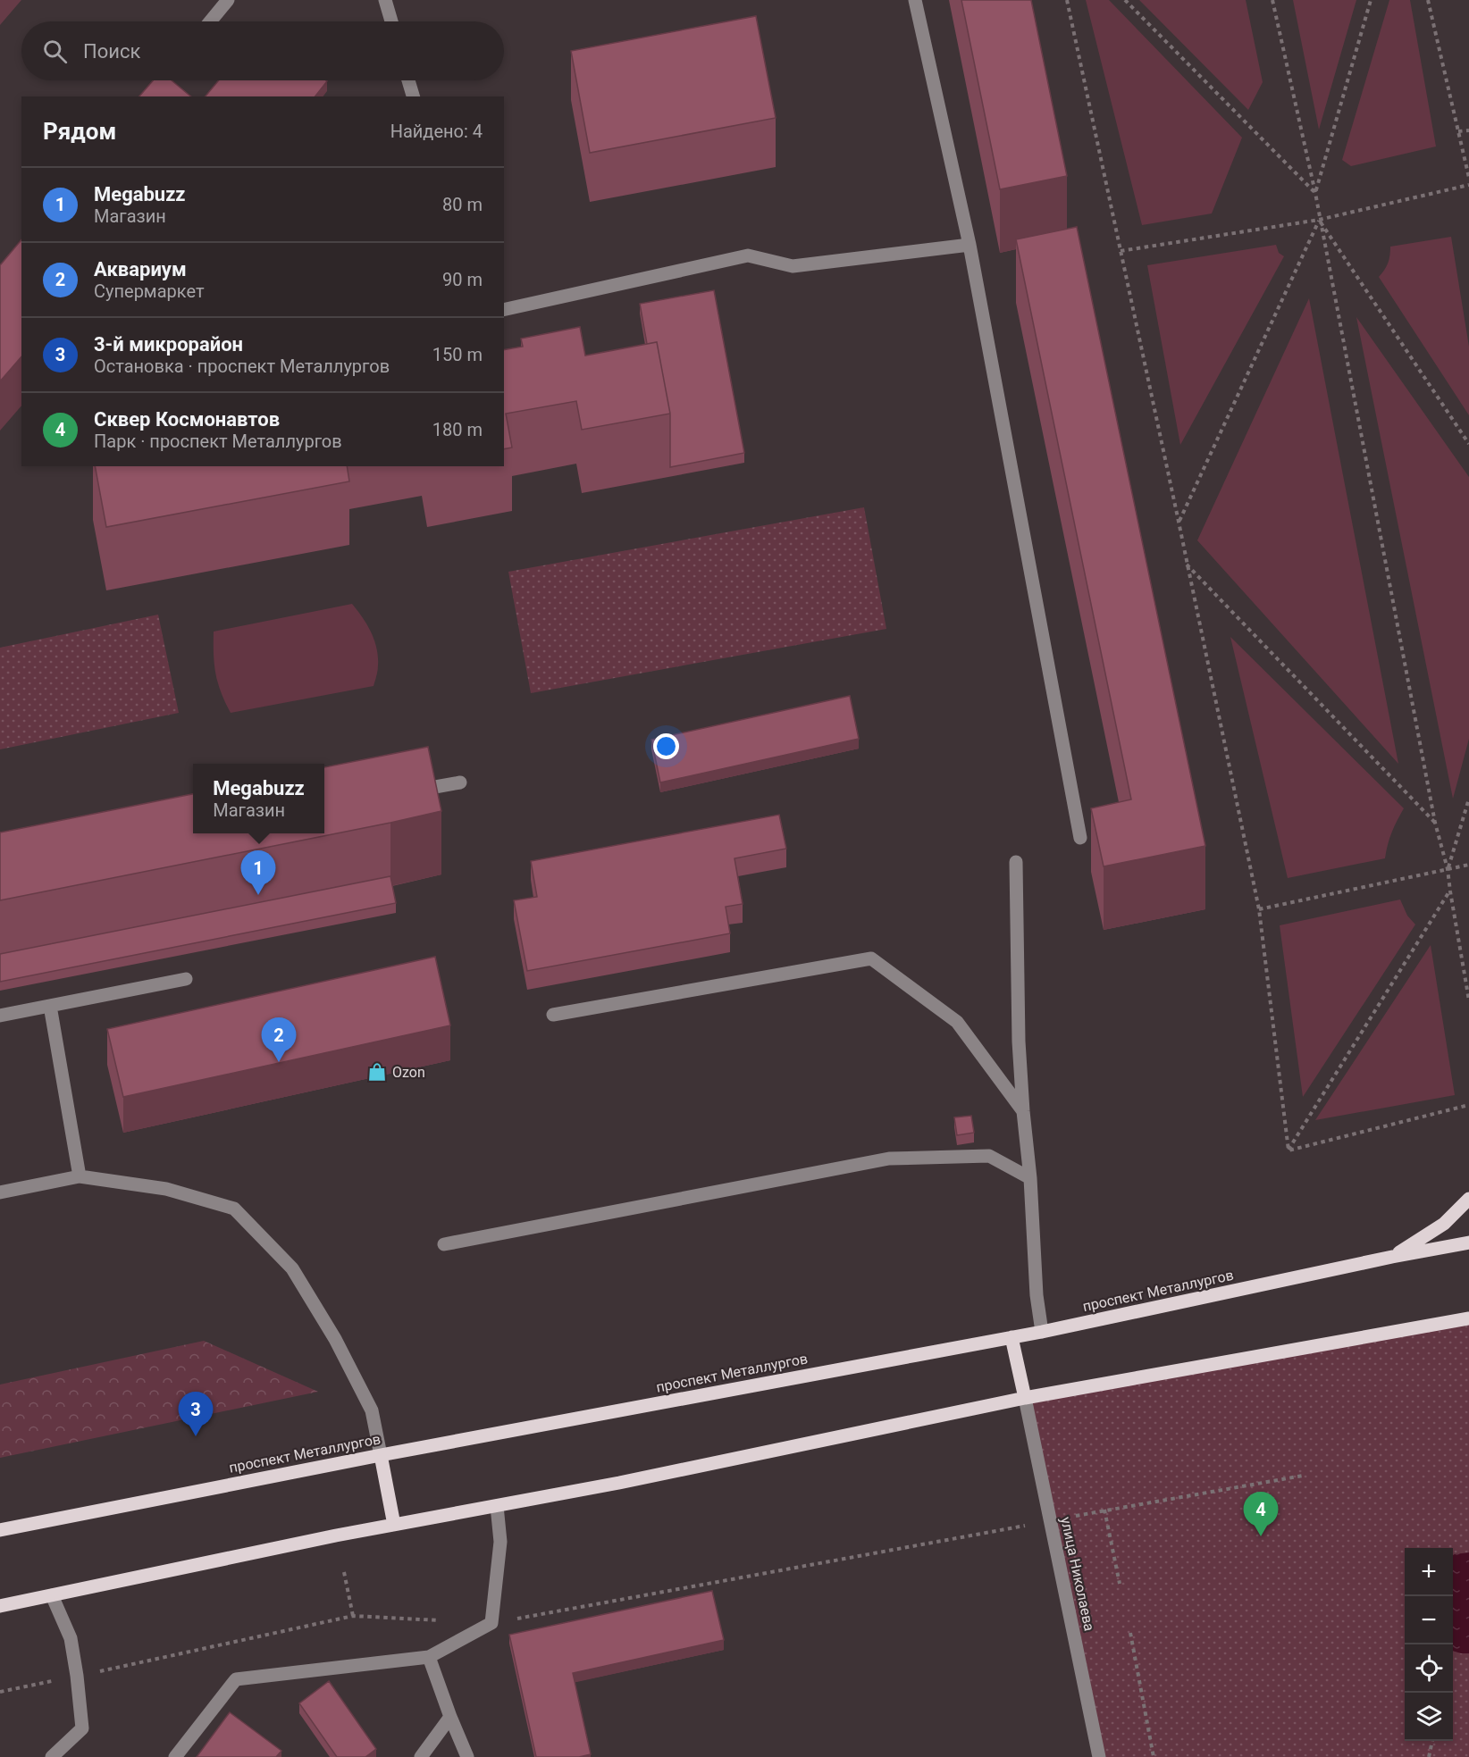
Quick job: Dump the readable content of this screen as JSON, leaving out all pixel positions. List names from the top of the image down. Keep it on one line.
{"streets":{"main road":["проспект Металлургов"],"street":["улица Николаева"]},"places":{"shop":["Ozon"]},"page":{"search":"Поиск","heading":["Рядом","Найдено: 4"],"list":[{"mark":"1","name":"Megabuzz","note":"Магазин","value":"80 m"},{"mark":"2","name":"Аквариум","note":"Супермаркет","value":"90 m"},{"mark":"3","name":"3-й микрорайон","note":"Остановка · проспект Металлургов","value":"150 m"},{"mark":"4","name":"Сквер Космонавтов","note":"Парк · проспект Металлургов","value":"180 m"}],"popup":["Megabuzz","Магазин"],"pins":["1","2","3","4"],"map_buttons":["+","−"]}}
